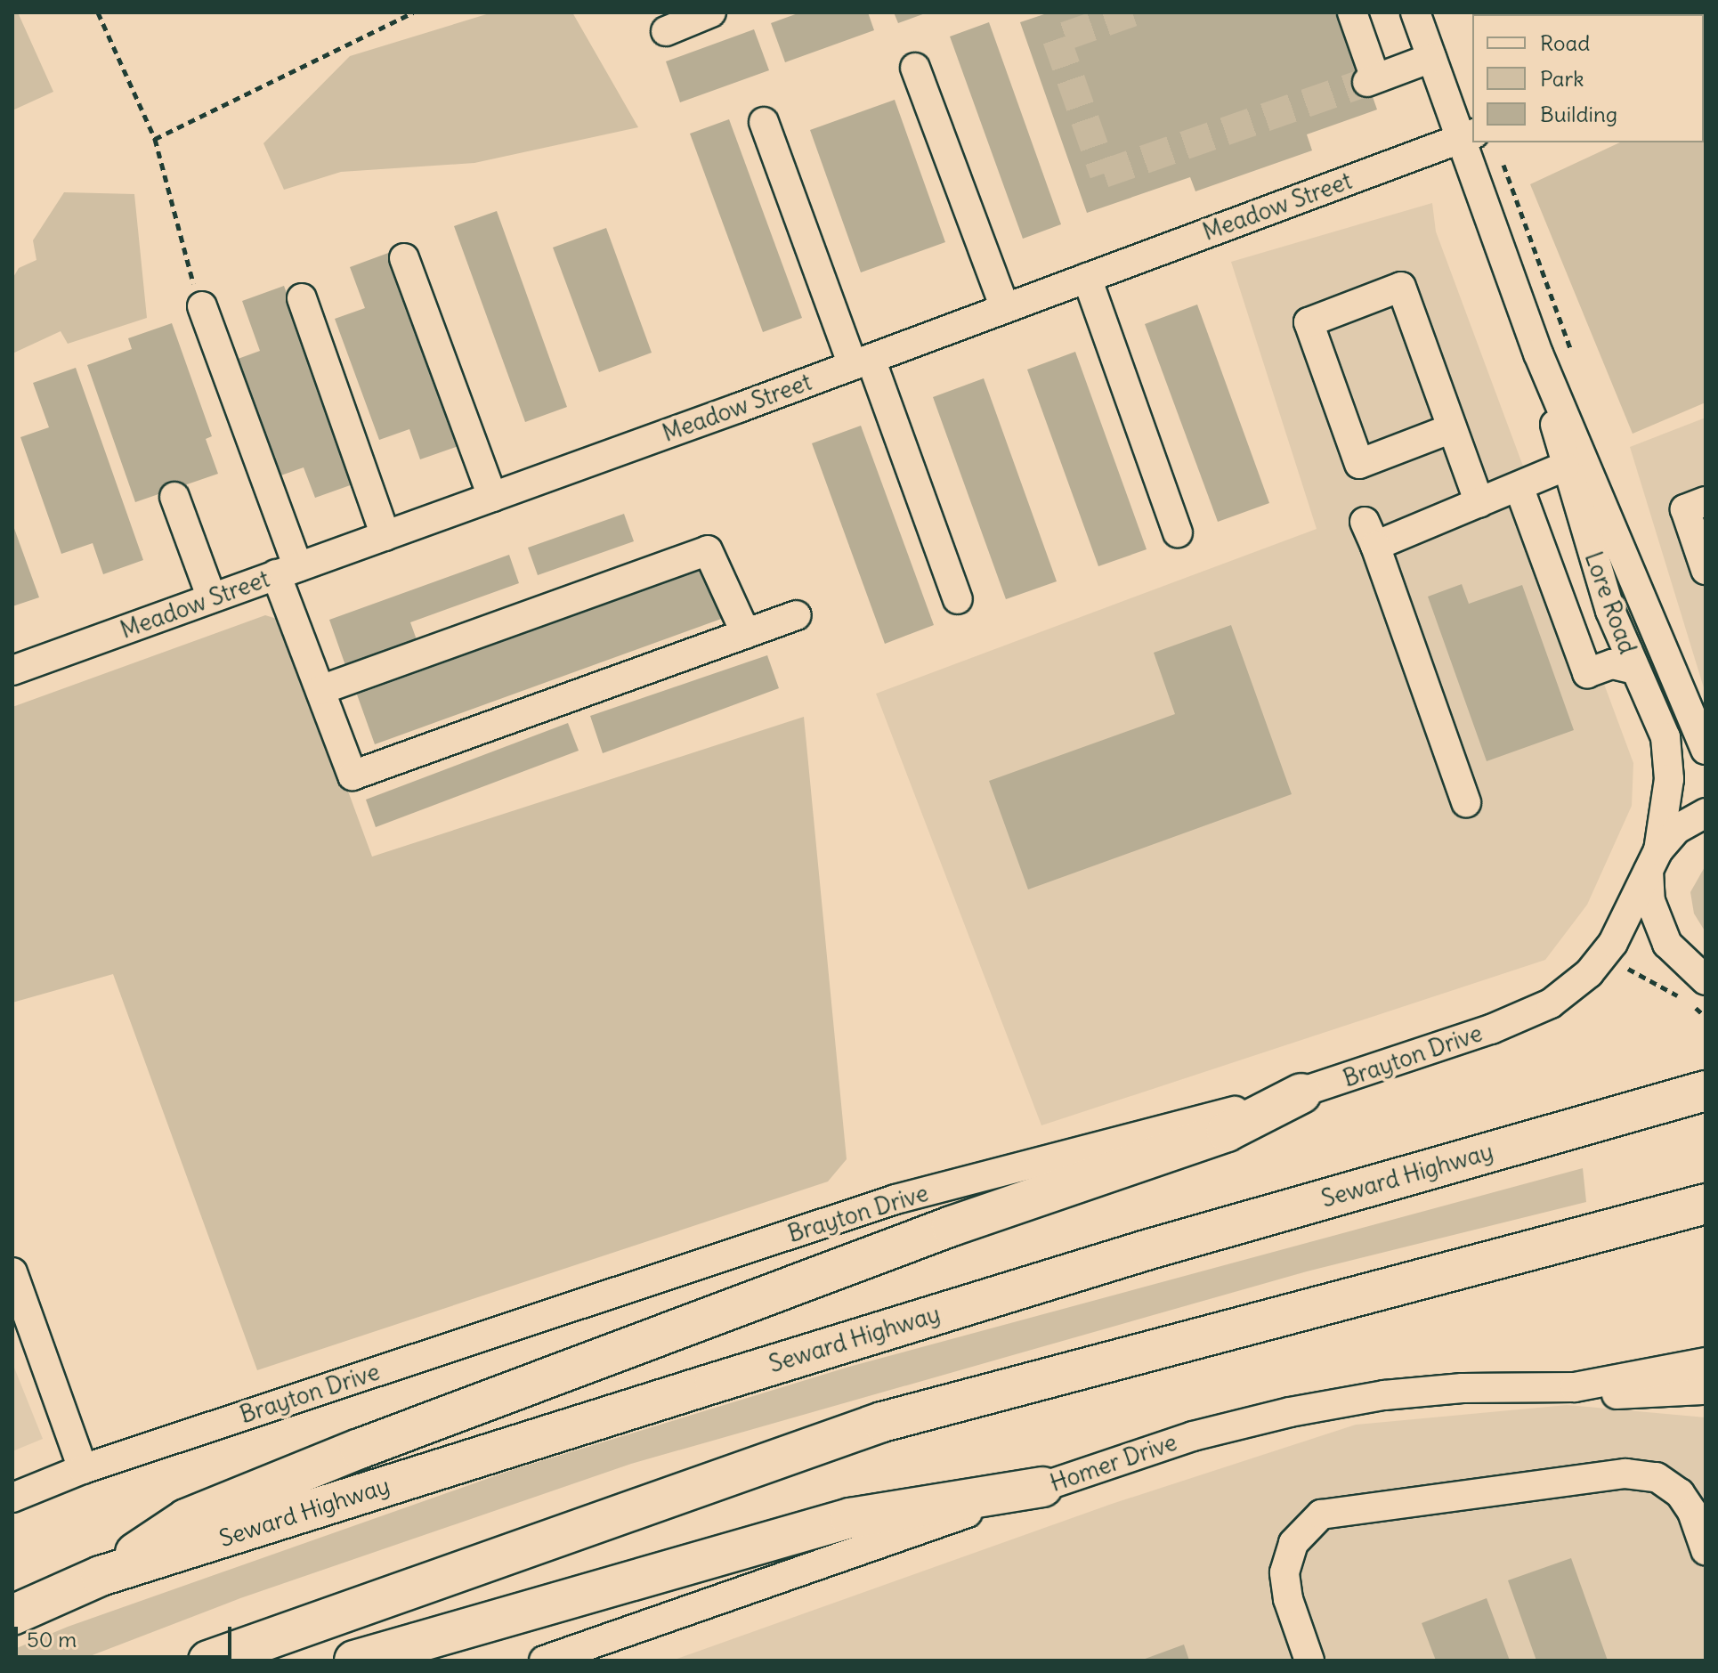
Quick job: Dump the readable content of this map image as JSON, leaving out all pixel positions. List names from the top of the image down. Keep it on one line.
{"streets":{"highway":["Seward Highway"],"street":["Meadow Street","Lore Road","Brayton Drive","Homer Drive"]},"crossings":[["Meadow Street","Lore Road"],["Lore Road","Brayton Drive"]],"legend":["Road","Park","Building"],"scale_bar":"50 m"}
